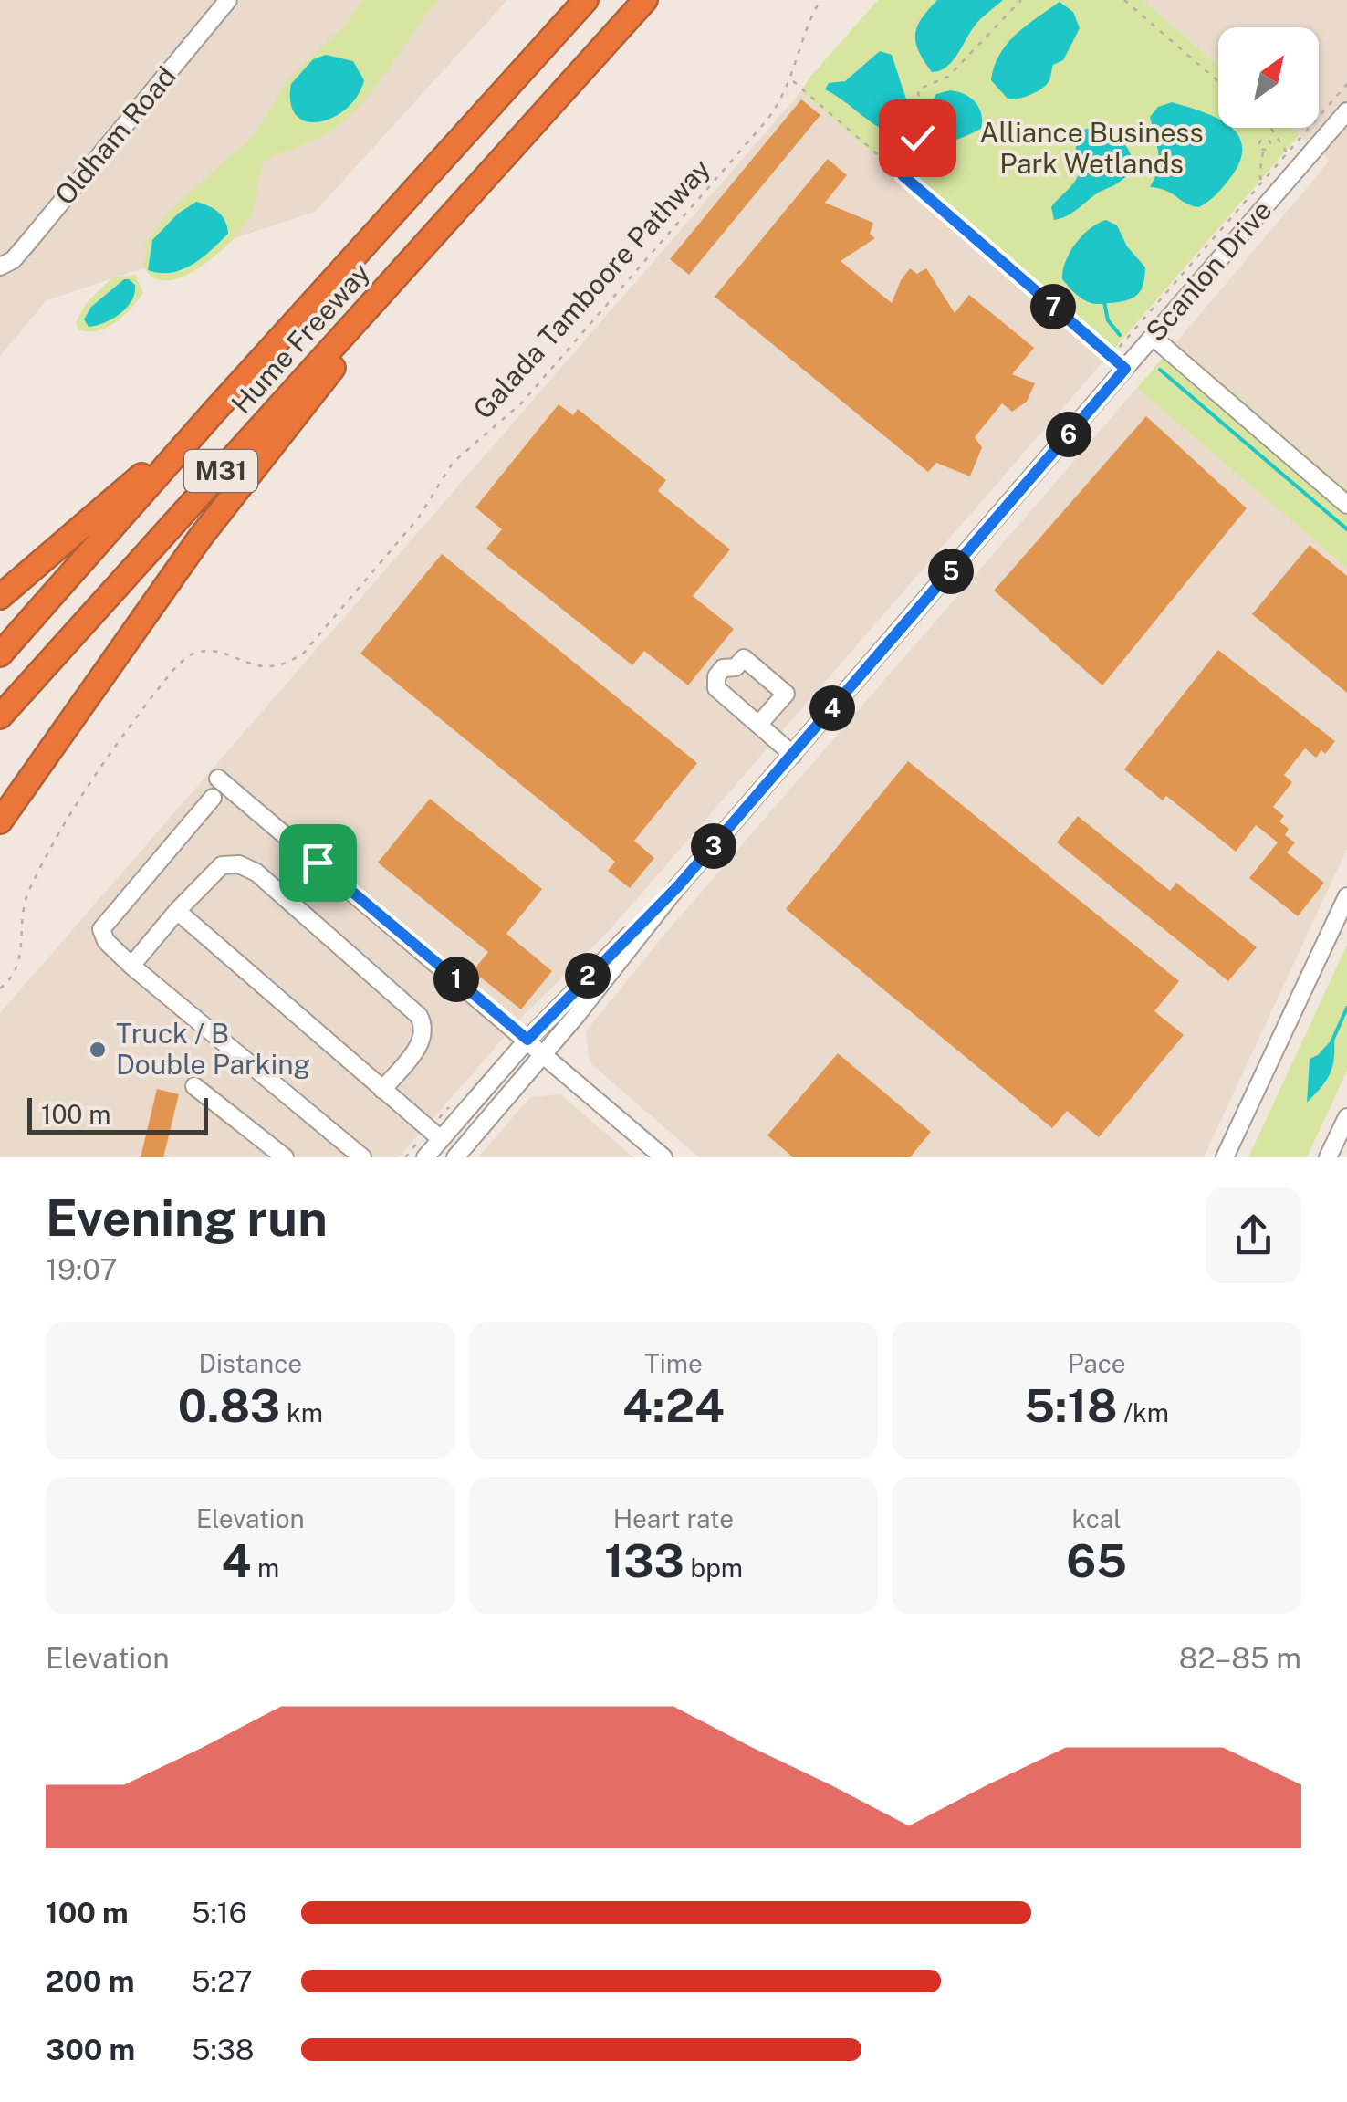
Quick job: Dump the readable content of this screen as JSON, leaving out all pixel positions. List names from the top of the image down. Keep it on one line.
{"streets":{"highway":["Hume Freeway","M31"],"street":["Oldham Road","Scanlon Drive"],"path":["Galada Tamboore Pathway"]},"parks":["Alliance Business Park Wetlands"],"places":["Truck / B Double Parking"],"scale_bar":"100 m","north":"top right","page":{"pins":["7","6","5","4","3","2","1"],"scale":"100 m","heading":["Evening run","19:07"],"stats":[["Distance","0.83 km"],["Time","4:24"],["Pace","5:18 /km"],["Elevation","4 m"],["Heart rate","133 bpm"],["kcal","65"]],"chart":["Elevation","82–85 m"],"list":[{"name":"100 m","note":"5:16"},{"name":"200 m","note":"5:27"},{"name":"300 m","note":"5:38"}]}}
